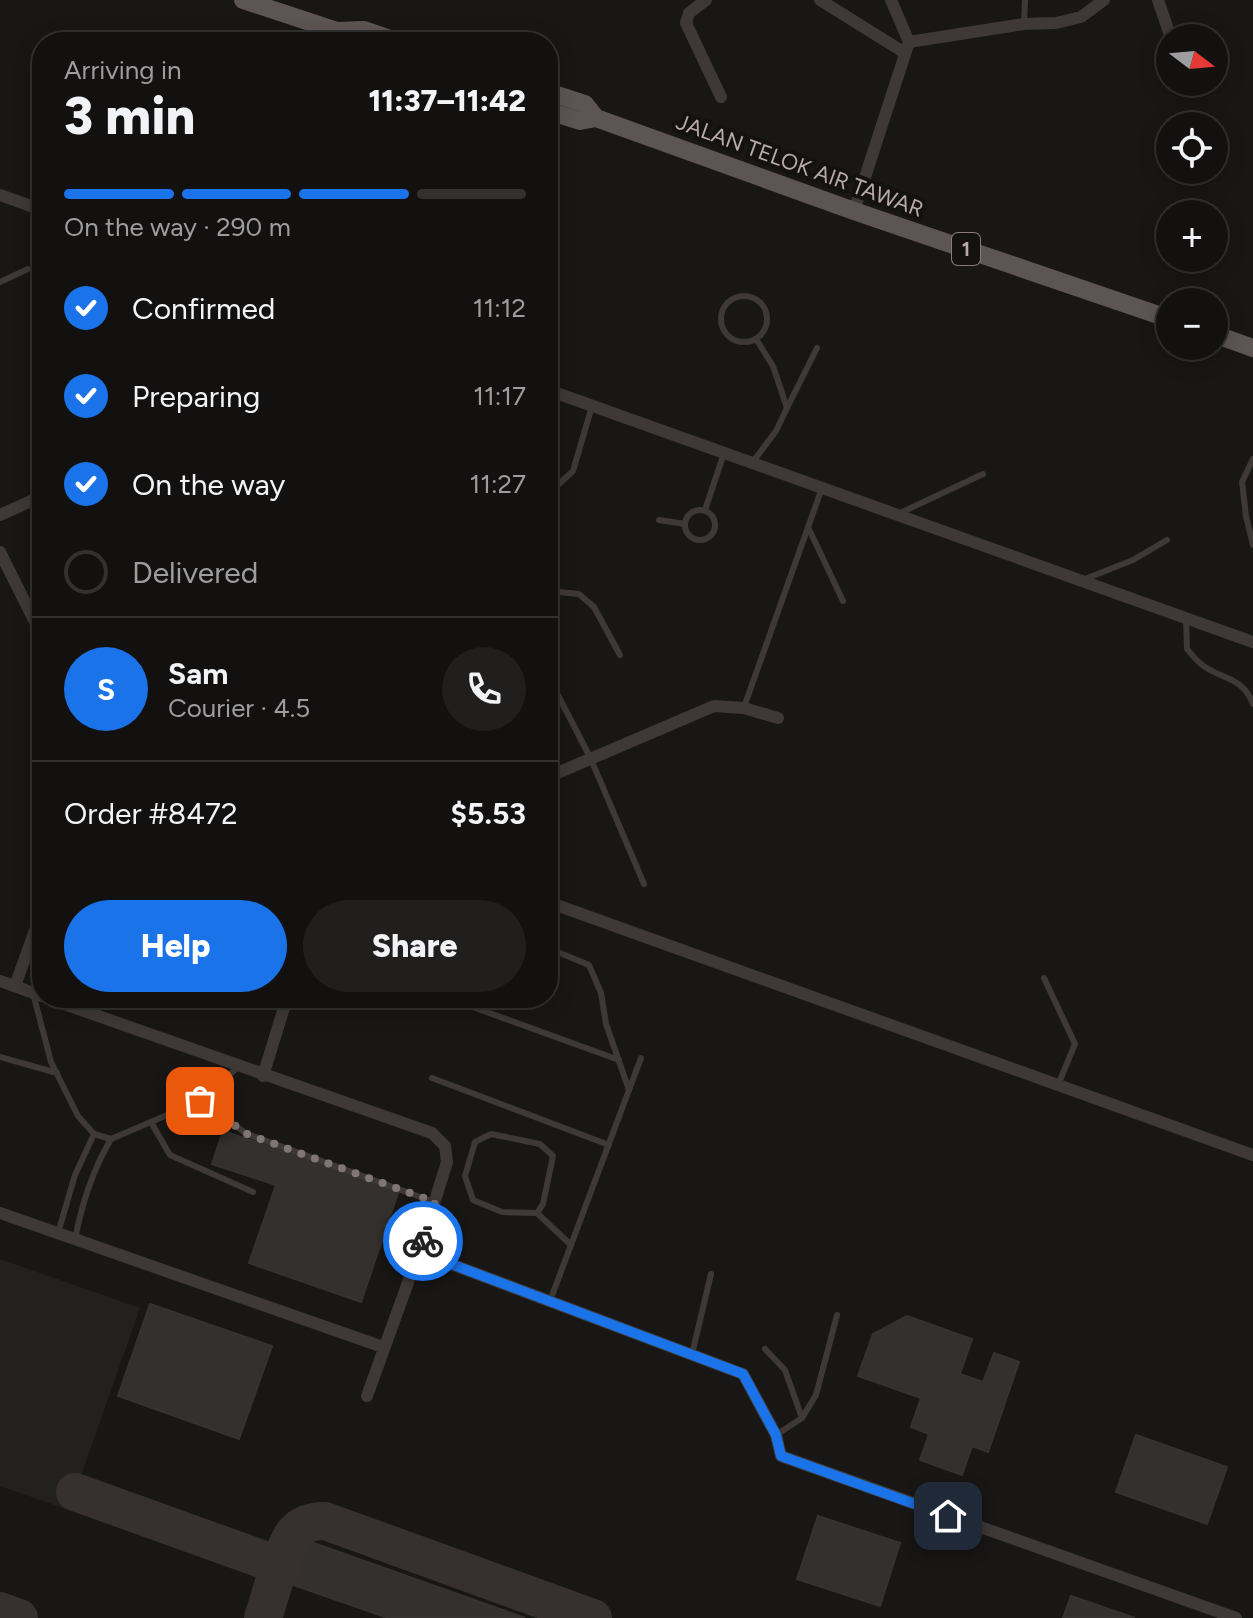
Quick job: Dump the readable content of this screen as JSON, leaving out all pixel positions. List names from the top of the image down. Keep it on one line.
{"streets":{"main road":["JALAN TELOK AIR TAWAR","1"]},"north":"right","page":{"map_buttons":["+","−"],"heading":["3 min","Arriving in","11:37–11:42"],"panel":["Sam","Courier · 4.5","Order #8472","$5.53"],"bar":"On the way · 290 m","list":[["Confirmed","11:12"],["Preparing","11:17"],["On the way","11:27"],"Delivered"],"round":"S","buttons":["Help","Share"]}}
